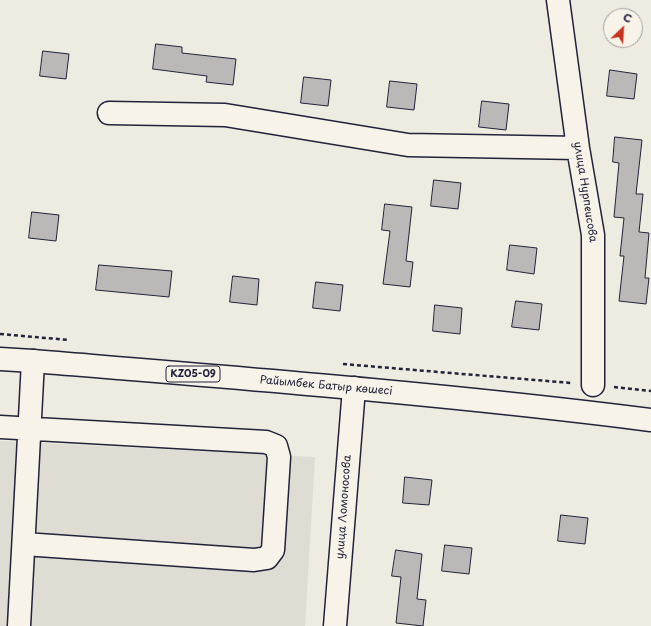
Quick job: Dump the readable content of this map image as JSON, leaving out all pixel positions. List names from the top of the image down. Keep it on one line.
{"streets":{"street":["улица Нурпеисова","KZ05-09","Райымбек Батыр көшесі","улица Ломоносова"]},"crossings":[["Райымбек Батыр көшесі","улица Ломоносова"]],"north":"top right"}
